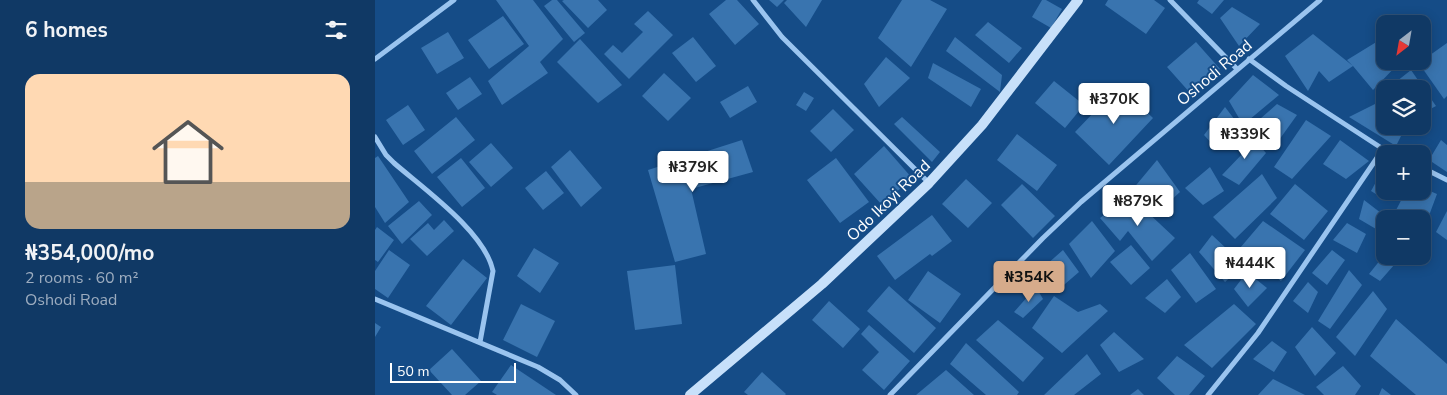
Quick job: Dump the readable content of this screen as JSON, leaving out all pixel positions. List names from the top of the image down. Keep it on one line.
{"streets":{"main road":["Odo Ikoyi Road"],"street":["Oshodi Road"]},"scale_bar":"50 m","north":"bottom left","page":{"heading":"6 homes","map_buttons":["+","−"],"list":[{"name":"₦354,000/mo","note":"2 rooms · 60 m² · Oshodi Road"}],"price":["₦370K","₦339K","₦379K","₦879K","₦444K","₦354K"],"scale":"50 m"}}
